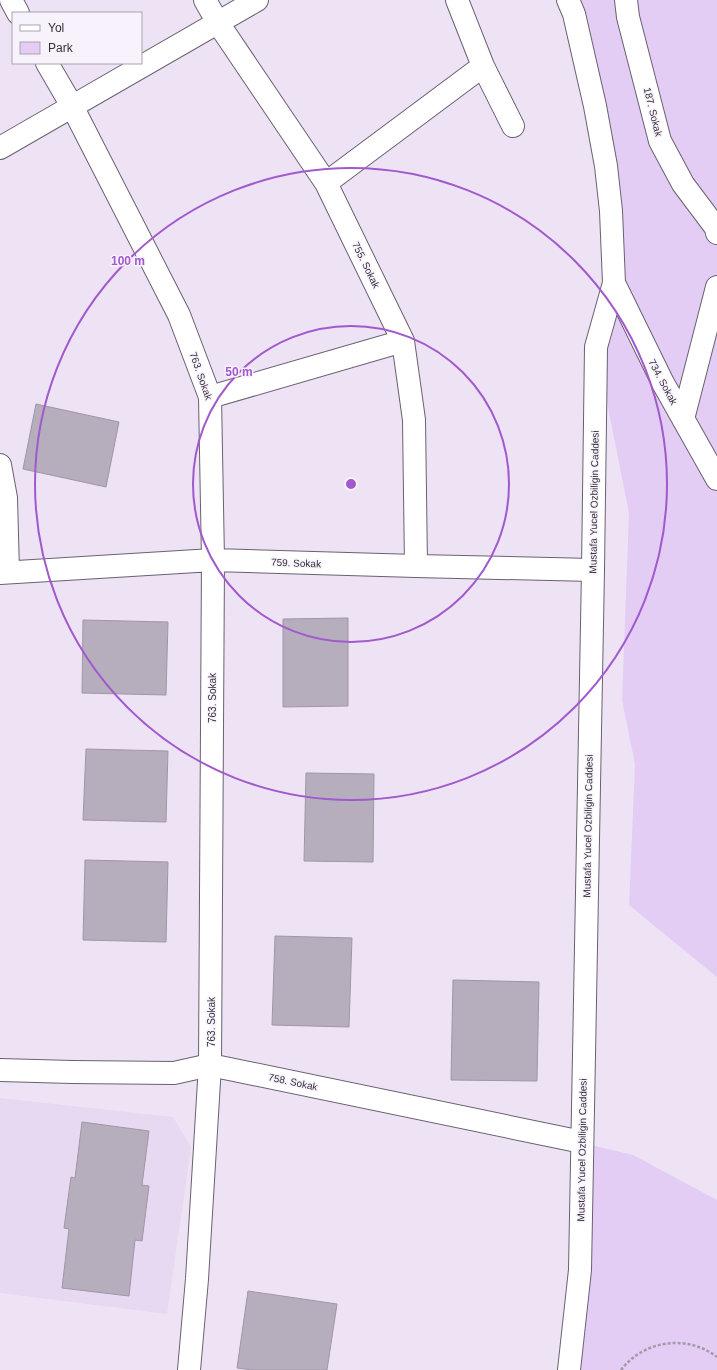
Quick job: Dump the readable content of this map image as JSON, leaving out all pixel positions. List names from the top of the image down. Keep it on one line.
{"streets":{"street":["187. Sokak","755. Sokak","763. Sokak","734. Sokak","Mustafa Yucel Ozbiligin Caddesi","759. Sokak","758. Sokak"]},"crossings":[["755. Sokak","759. Sokak"],["763. Sokak","759. Sokak"],["763. Sokak","758. Sokak"],["734. Sokak","Mustafa Yucel Ozbiligin Caddesi"],["Mustafa Yucel Ozbiligin Caddesi","759. Sokak"],["Mustafa Yucel Ozbiligin Caddesi","758. Sokak"]],"legend":["Yol","Park"],"rings":["100 m","50 m"]}
